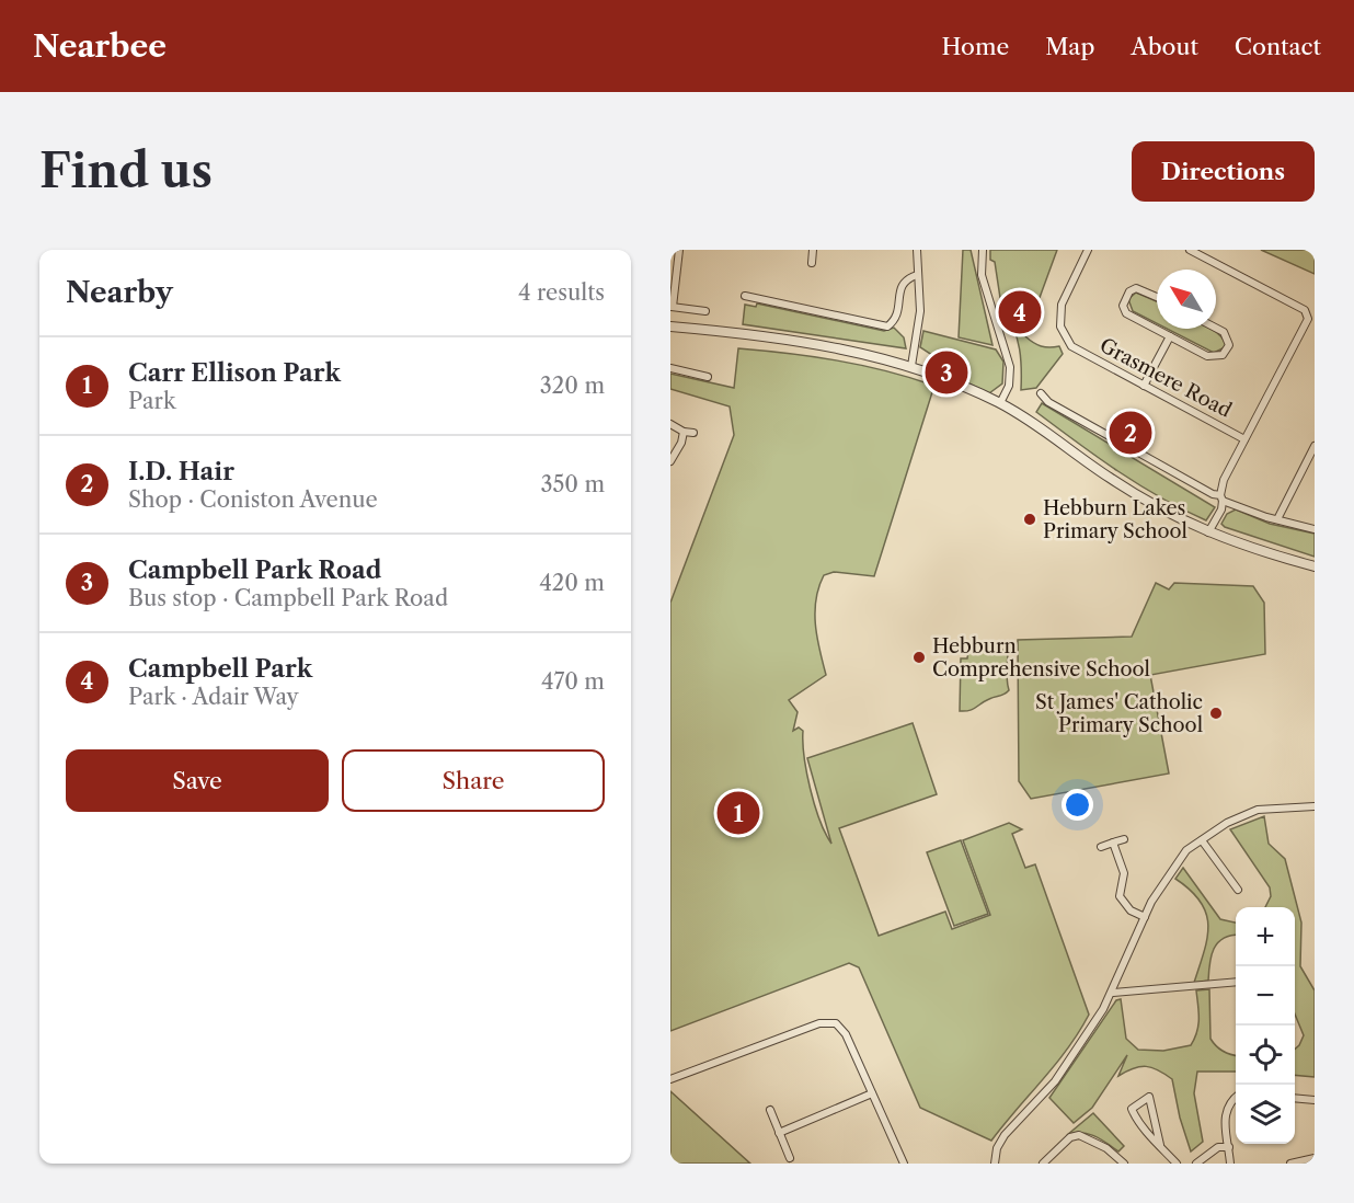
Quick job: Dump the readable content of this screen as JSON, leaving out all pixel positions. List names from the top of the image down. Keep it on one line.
{"streets":{"street":["Grasmere Road"]},"places":["Hebburn Lakes Primary School","Hebburn Comprehensive School","St James' Catholic Primary School"],"north":"top left","page":{"header":"Nearbee","nav":["Home","Map","About","Contact"],"buttons":["Directions",["Save","Share"]],"title":"Find us","heading":["Nearby","4 results"],"pins":["4","3","2","1"],"list":[{"mark":"1","name":"Carr Ellison Park","note":"Park","value":"320 m"},{"mark":"2","name":"I.D. Hair","note":"Shop · Coniston Avenue","value":"350 m"},{"mark":"3","name":"Campbell Park Road","note":"Bus stop · Campbell Park Road","value":"420 m"},{"mark":"4","name":"Campbell Park","note":"Park · Adair Way","value":"470 m"}],"map_buttons":["+","−"]}}
